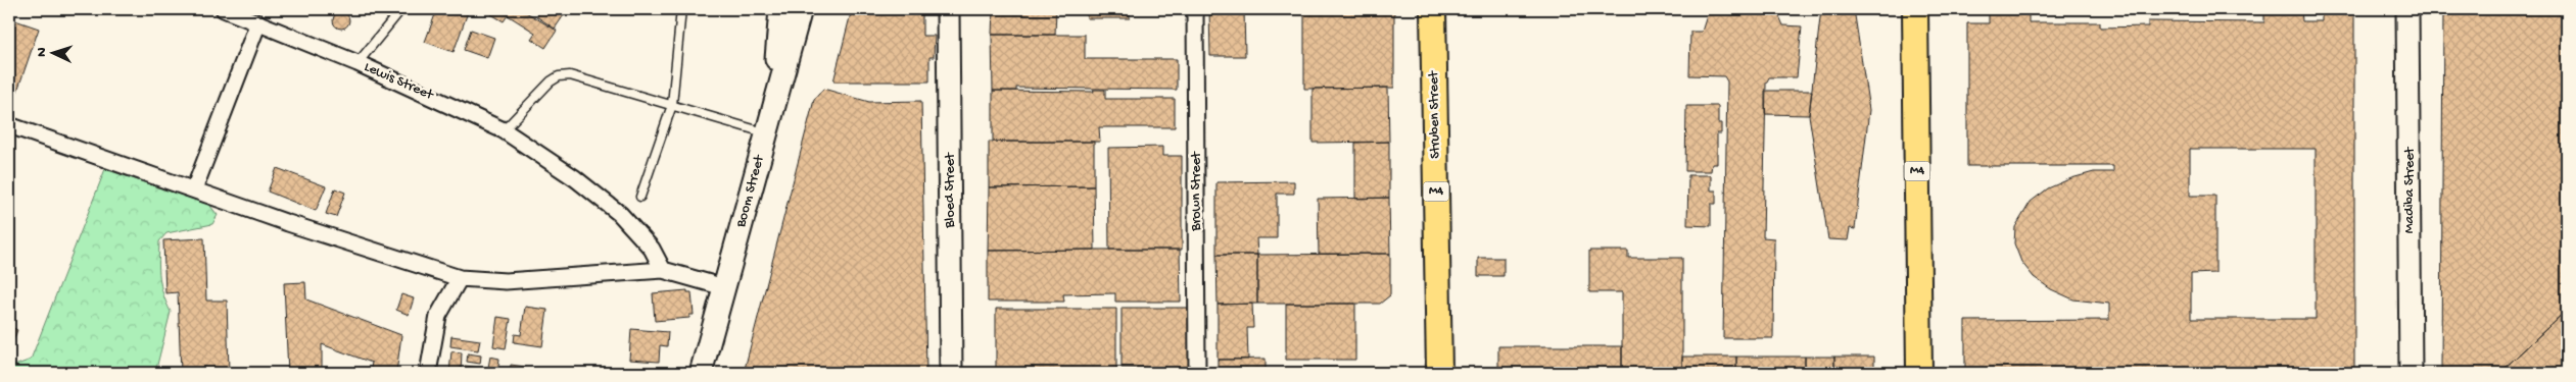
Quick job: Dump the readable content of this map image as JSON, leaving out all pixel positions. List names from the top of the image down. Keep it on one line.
{"streets":{"main road":["Struben Street","M4","Bloed Street","Madiba Street","Boom Street"],"street":["Lewis Street","Brown Street"]},"north":"left"}
